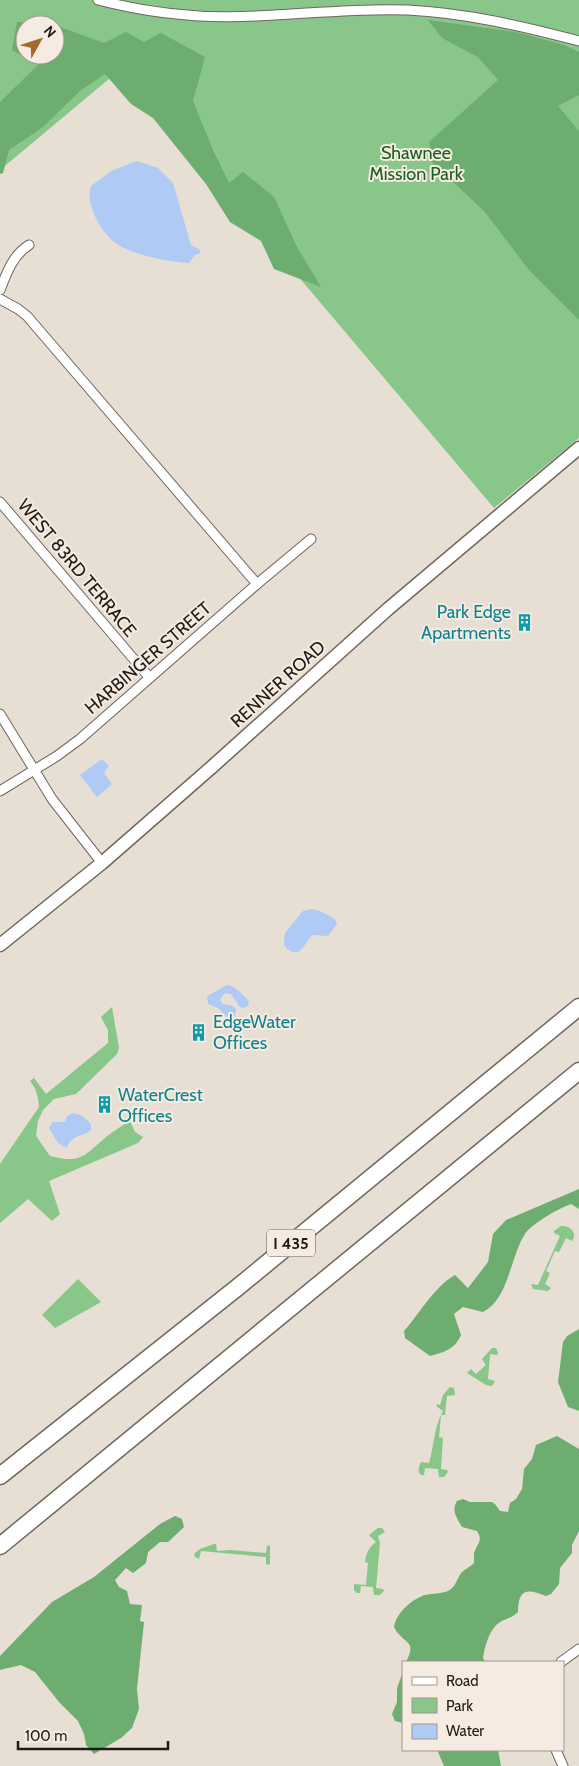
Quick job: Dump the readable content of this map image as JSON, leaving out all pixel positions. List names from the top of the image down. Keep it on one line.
{"streets":{"highway":["I 435"],"main road":["RENNER ROAD"],"street":["WEST 83RD TERRACE","HARBINGER STREET"]},"crossings":[["WEST 83RD TERRACE","HARBINGER STREET"]],"parks":["Shawnee Mission Park"],"places":{"building":["Park Edge Apartments","EdgeWater Offices","WaterCrest Offices"]},"legend":["Road","Park","Water"],"scale_bar":"100 m","north":"top right"}
